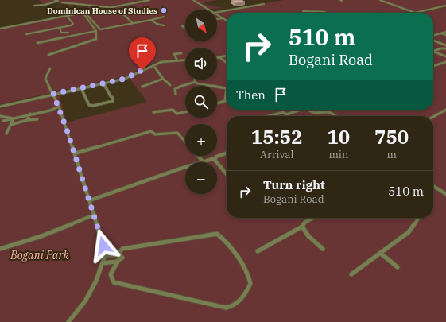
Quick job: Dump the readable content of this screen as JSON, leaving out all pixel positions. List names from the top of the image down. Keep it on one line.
{"parks":["Bogani Park"],"places":["Dominican House of Studies"],"north":"bottom right","page":{"map_buttons":["+","−"],"turn":["510 m","Bogani Road"],"then":"Then","eta":["15:52","Arrival","10","min","750","m"],"list":[{"name":"Turn right","note":"Bogani Road","value":"510 m"}]}}
